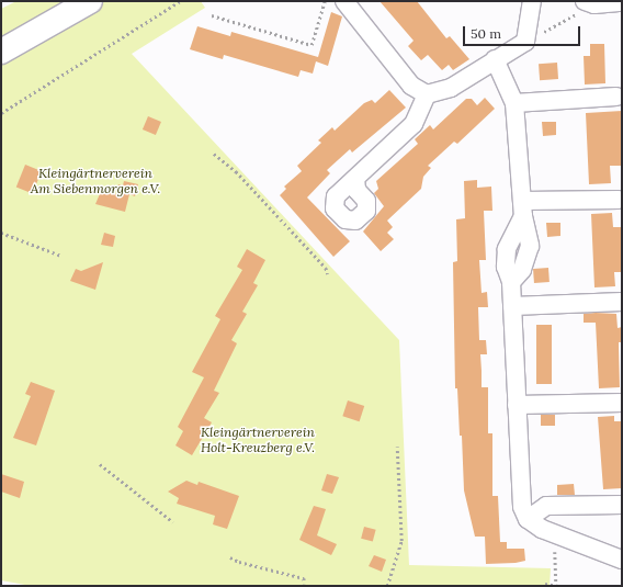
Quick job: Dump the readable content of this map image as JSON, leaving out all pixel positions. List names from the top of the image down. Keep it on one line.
{"parks":["Kleingärtnerverein Am Siebenmorgen e.V.","Kleingärtnerverein Holt-Kreuzberg e.V."],"scale_bar":"50 m"}
